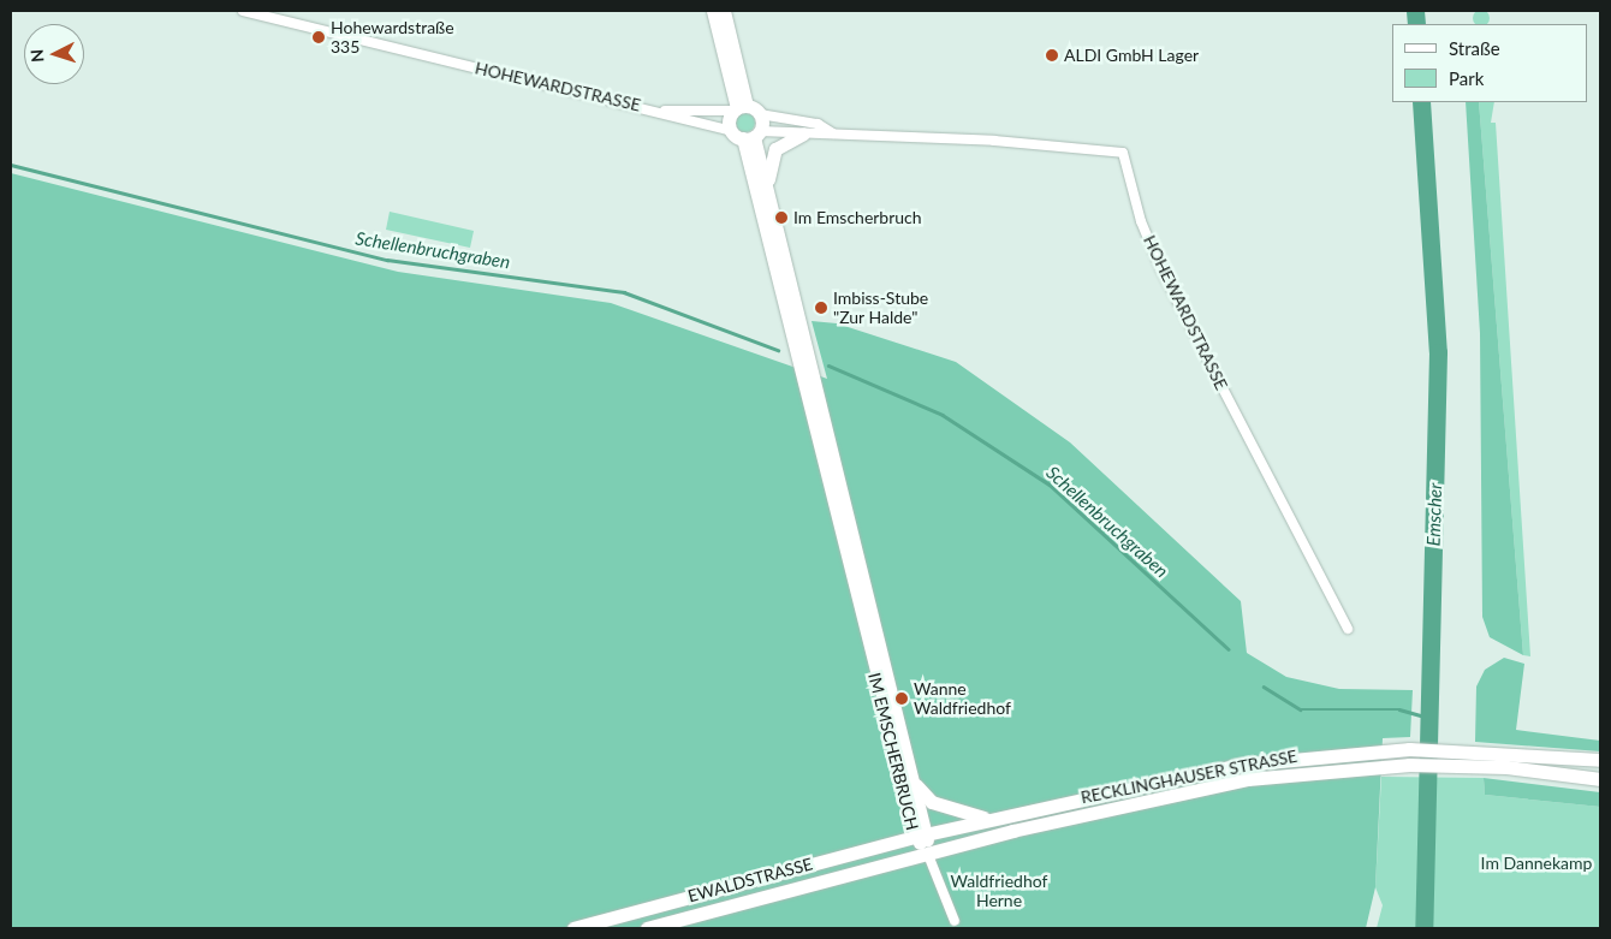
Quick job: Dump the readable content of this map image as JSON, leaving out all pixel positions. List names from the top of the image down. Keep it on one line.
{"streets":{"main road":["IM EMSCHERBRUCH","RECKLINGHAUSER STRASSE","EWALDSTRASSE"],"street":["HOHEWARDSTRASSE"]},"crossings":[["HOHEWARDSTRASSE","IM EMSCHERBRUCH"],["IM EMSCHERBRUCH","RECKLINGHAUSER STRASSE"],["IM EMSCHERBRUCH","EWALDSTRASSE"],["RECKLINGHAUSER STRASSE","EWALDSTRASSE"]],"water":["Schellenbruchgraben","Emscher"],"parks":["Im Dannekamp","Waldfriedhof Herne"],"places":["Hohewardstraße 335","ALDI GmbH Lager","Im Emscherbruch","Imbiss-Stube \"Zur Halde\"","Wanne Waldfriedhof"],"legend":["Straße","Park"],"north":"left"}
